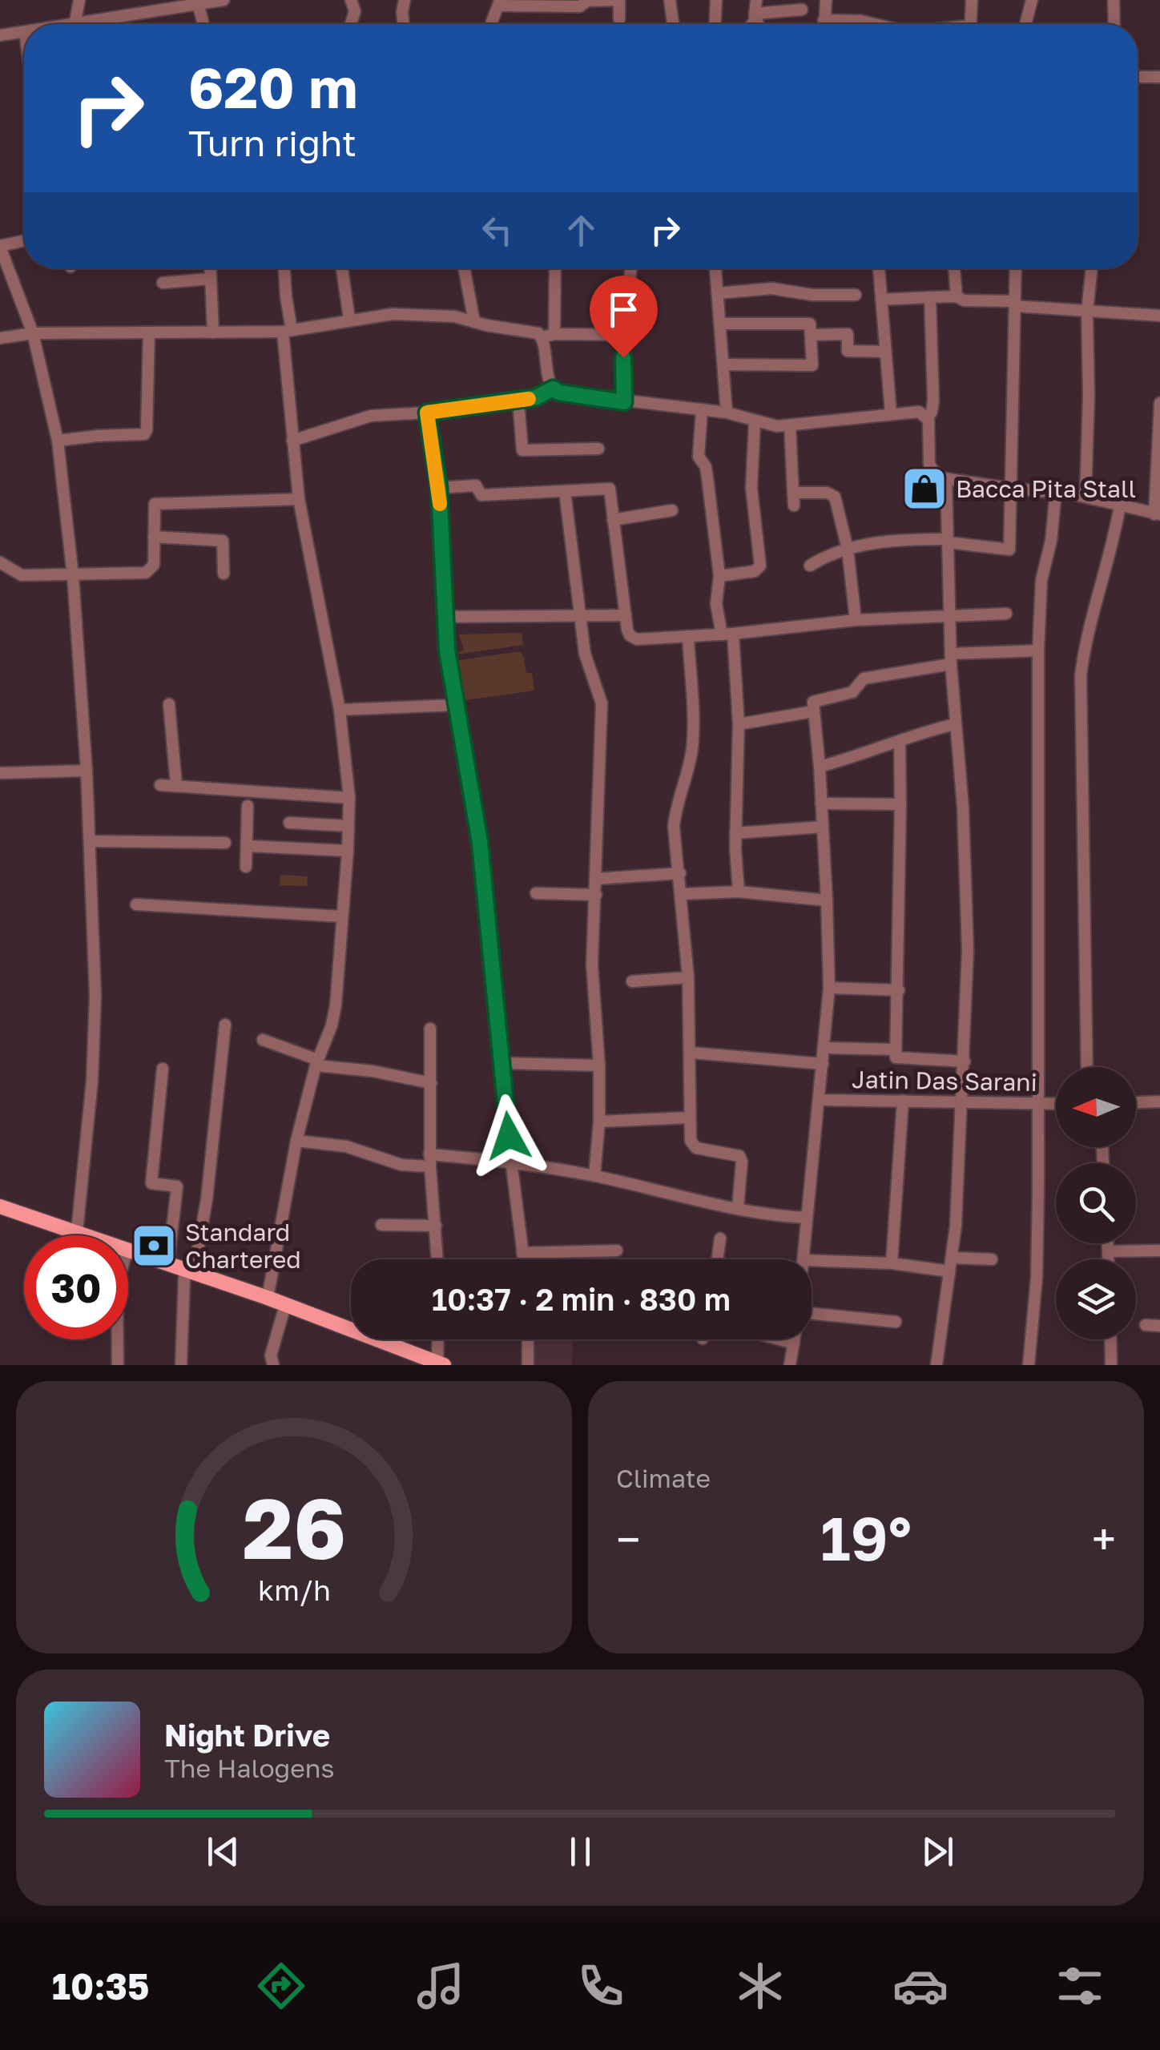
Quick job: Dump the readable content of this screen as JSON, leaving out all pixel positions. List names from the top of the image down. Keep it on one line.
{"streets":{"street":["Jatin Das Sarani"]},"places":{"shop":["Bacca Pita Stall"],"bank":["Standard Chartered"]},"north":"left","page":{"turn":["620 m","Turn right"],"limit":"30","trip":"10:37 · 2 min · 830 m","tile":"Climate","heat":["−","19°","+"],"song":["Night Drive","The Halogens"],"tabs":"10:35","gauge":["26","km/h"]}}
